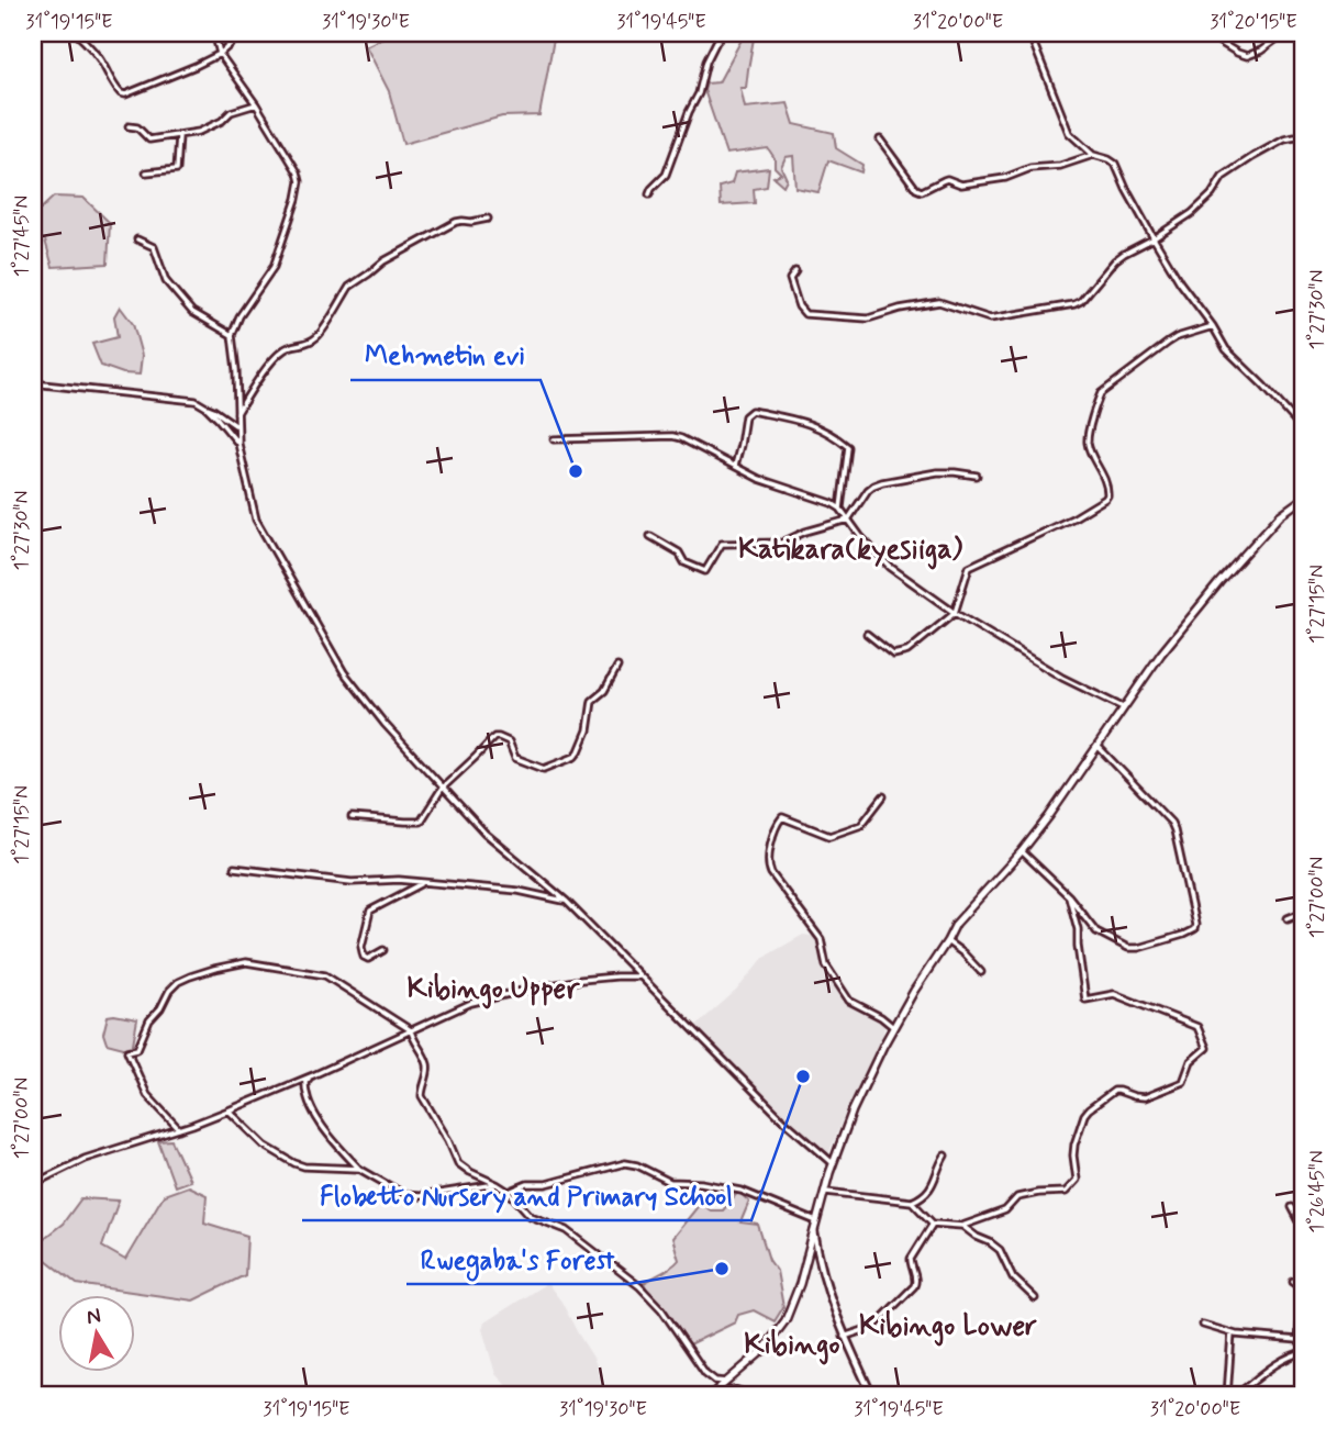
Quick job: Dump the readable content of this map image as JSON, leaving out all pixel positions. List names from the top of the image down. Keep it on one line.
{"districts":["Katikara(kyesiiga)","Kibingo Upper","Kibingo Lower","Kibingo"],"places":["Mehmetin evi","Flobetto Nursery and Primary School","Rwegaba's Forest"],"north":"top","coordinates":["31°19'15\"E","31°19'30\"E","31°19'45\"E","31°20'00\"E","31°20'15\"E","1°27'45\"N","1°27'30\"N","1°27'15\"N","1°27'00\"N","1°26'45\"N"]}
